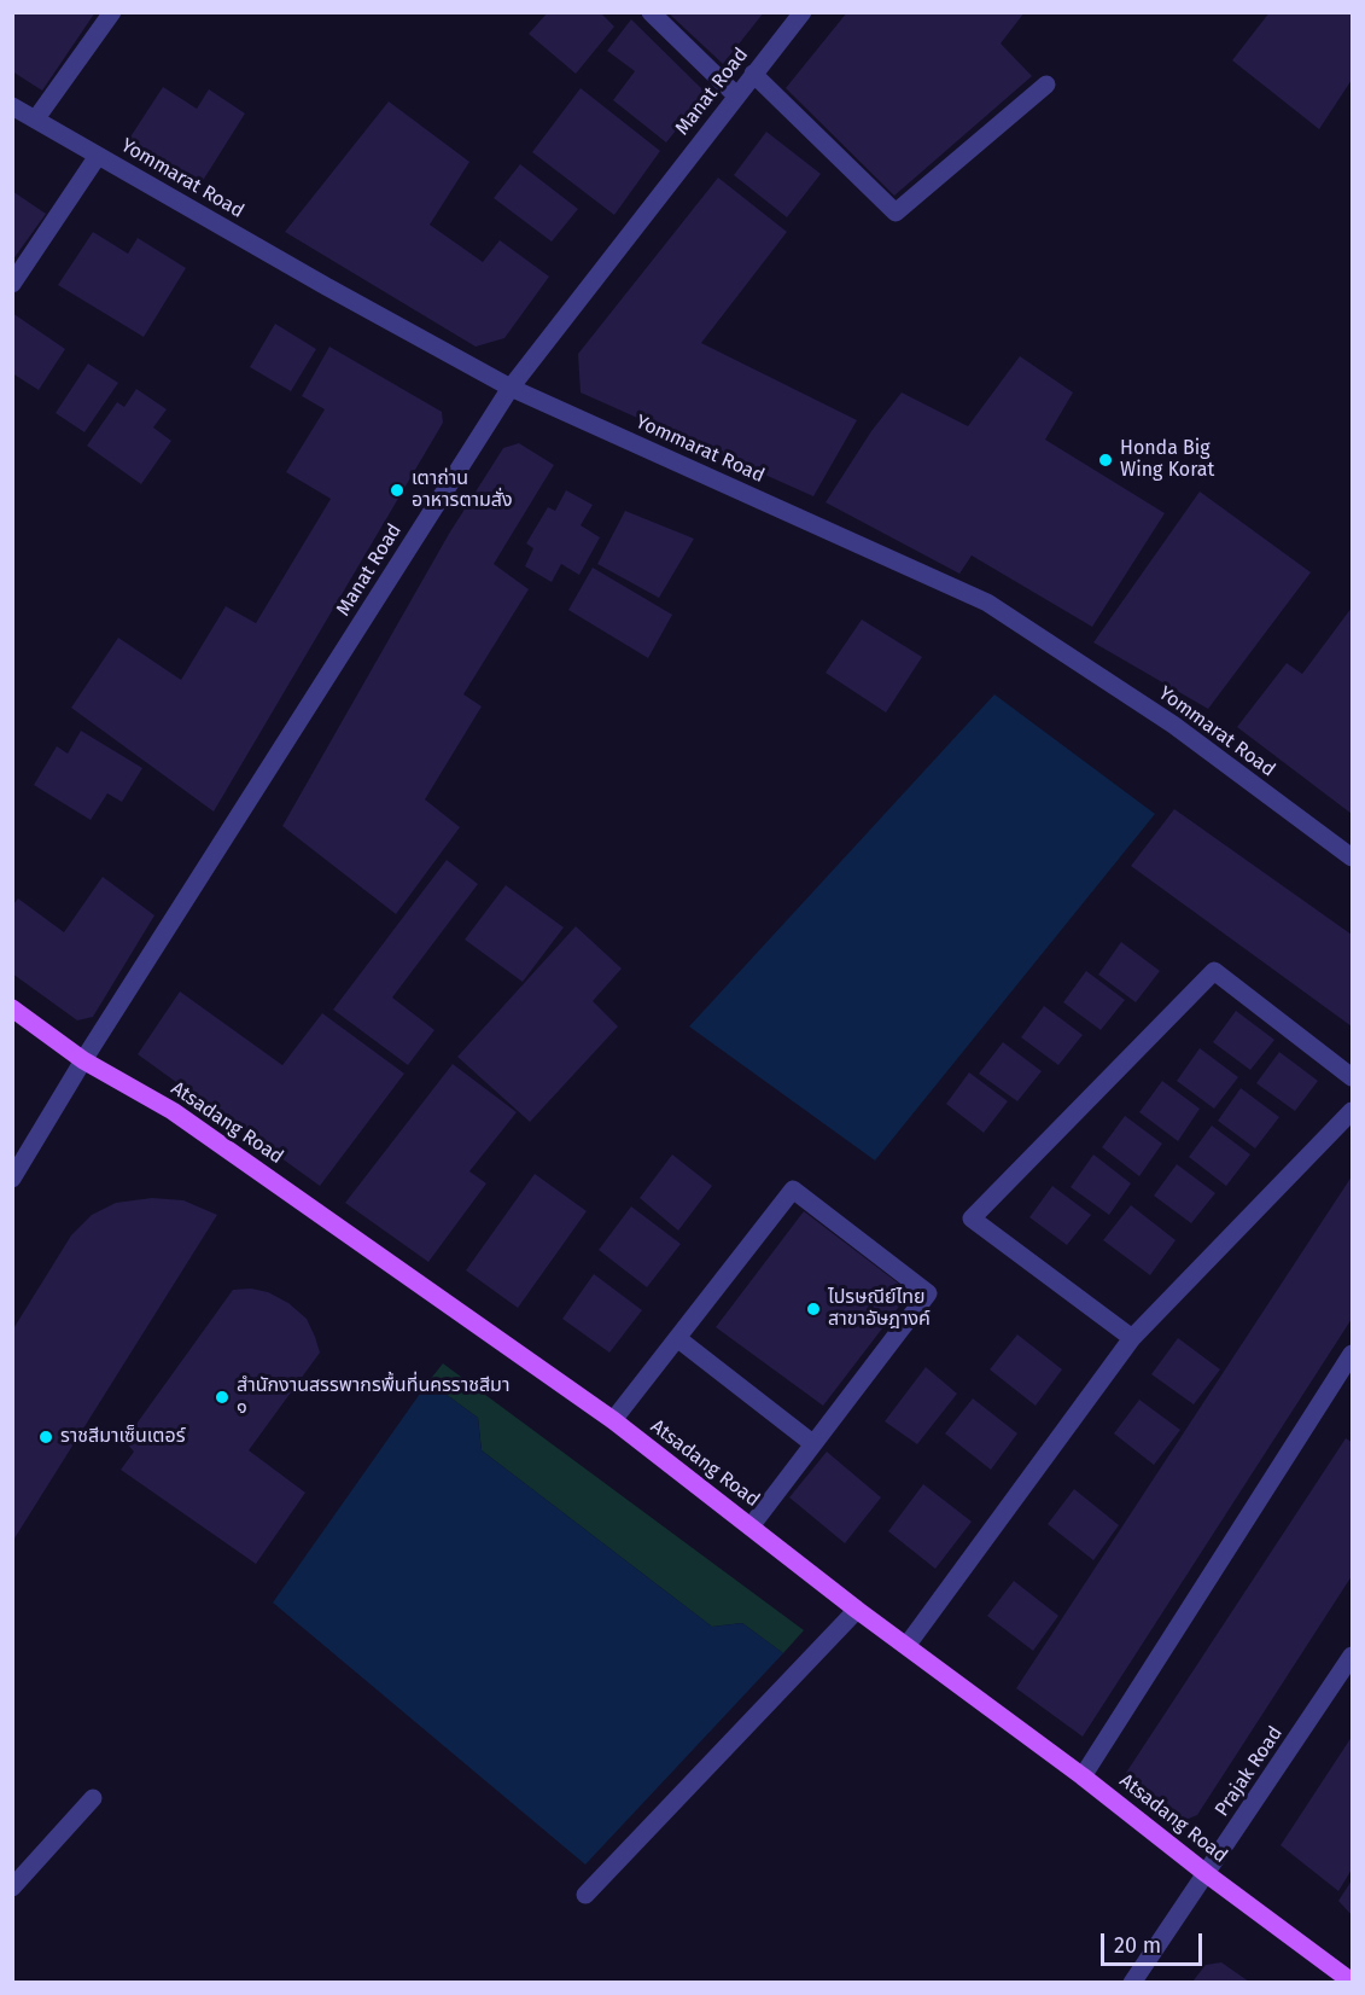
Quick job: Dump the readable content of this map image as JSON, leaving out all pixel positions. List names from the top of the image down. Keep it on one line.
{"streets":{"main road":["Atsadang Road"],"street":["Manat Road","Yommarat Road","Prajak Road"]},"crossings":[["Manat Road","Yommarat Road"],["Manat Road","Atsadang Road"],["Atsadang Road","Prajak Road"]],"places":["Honda Big Wing Korat","เตาถ่าน อาหารตามสั่ง","ไปรษณีย์ไทย สาขาอัษฎางค์","สำนักงานสรรพากรพื้นที่นครราชสีมา ๑","ราชสีมาเซ็นเตอร์"],"scale_bar":"20 m"}
